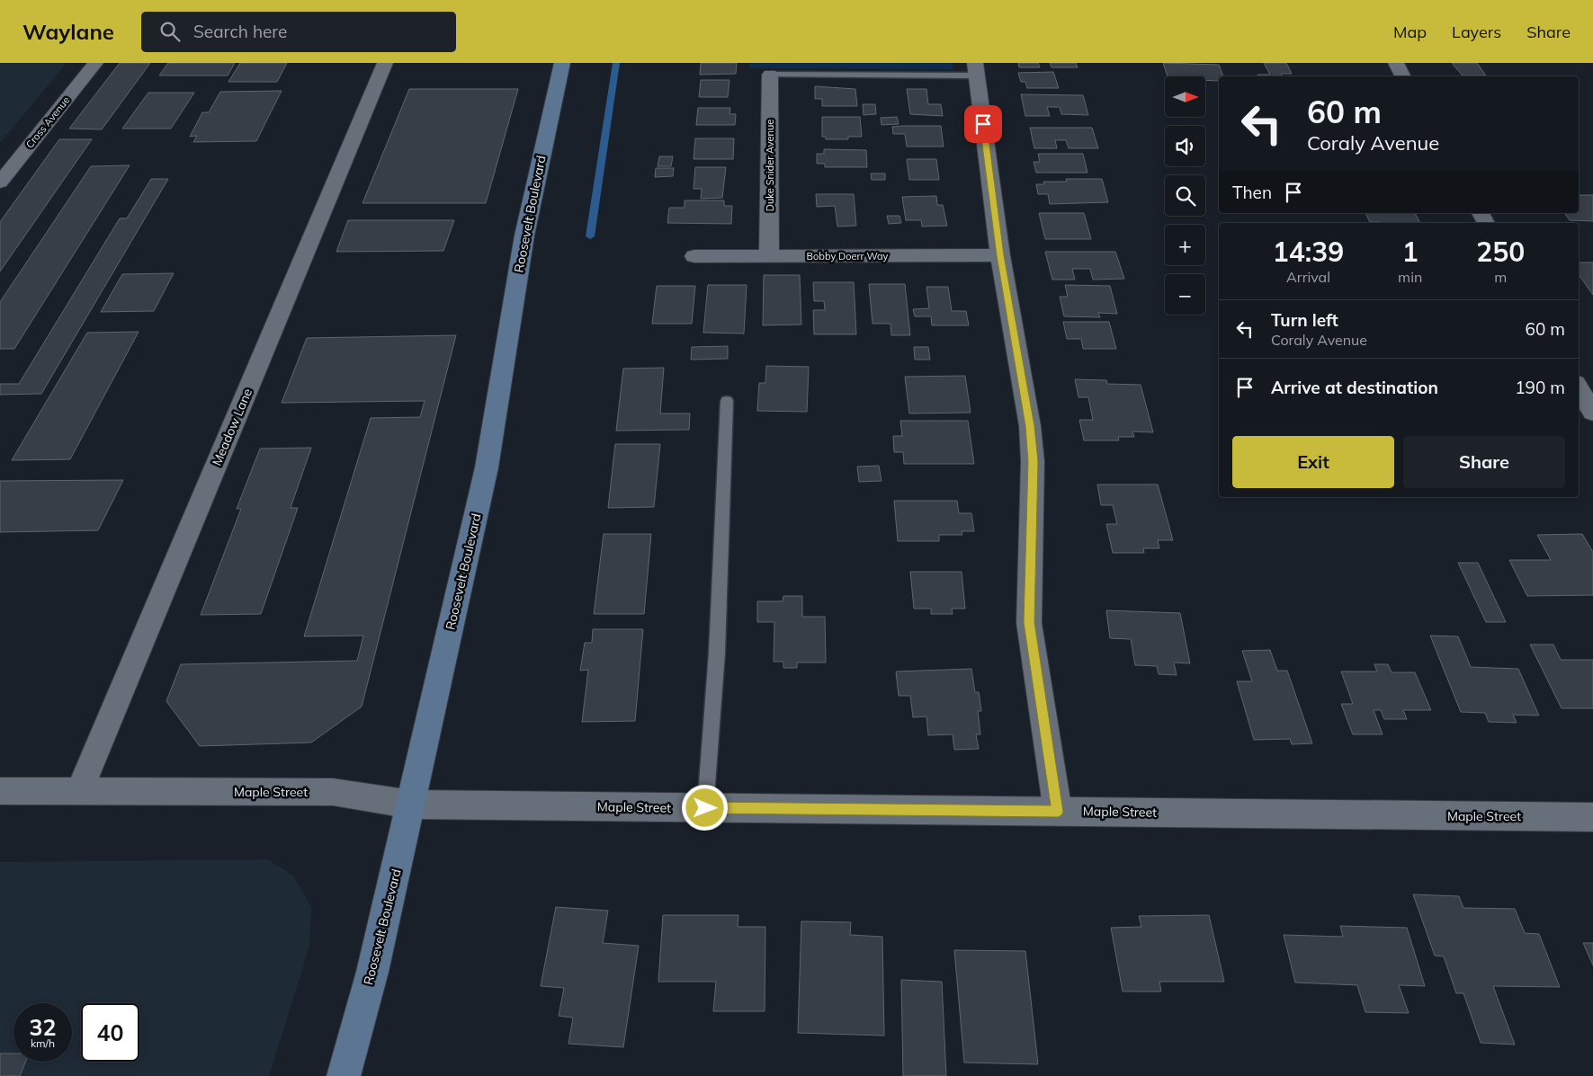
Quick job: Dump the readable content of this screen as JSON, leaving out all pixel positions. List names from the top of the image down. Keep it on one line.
{"streets":{"main road":["Roosevelt Boulevard"],"street":["Cross Avenue","Duke Snider Avenue","Bobby Doerr Way","Meadow Lane","Maple Street"]},"crossings":[["Duke Snider Avenue","Bobby Doerr Way"],["Roosevelt Boulevard","Maple Street"],["Meadow Lane","Maple Street"]],"north":"right","page":{"header":"Waylane","search":"Search here","nav":["Map","Layers","Share"],"map_buttons":["+","−"],"turn":["60 m","Coraly Avenue"],"then":"Then","eta":["14:39","Arrival","1","min","250","m"],"list":[{"name":"Turn left","note":"Coraly Avenue","value":"60 m"},{"name":"Arrive at destination","value":"190 m"}],"buttons":["Exit","Share"],"speed":"32 km/h","limit":"40"}}
